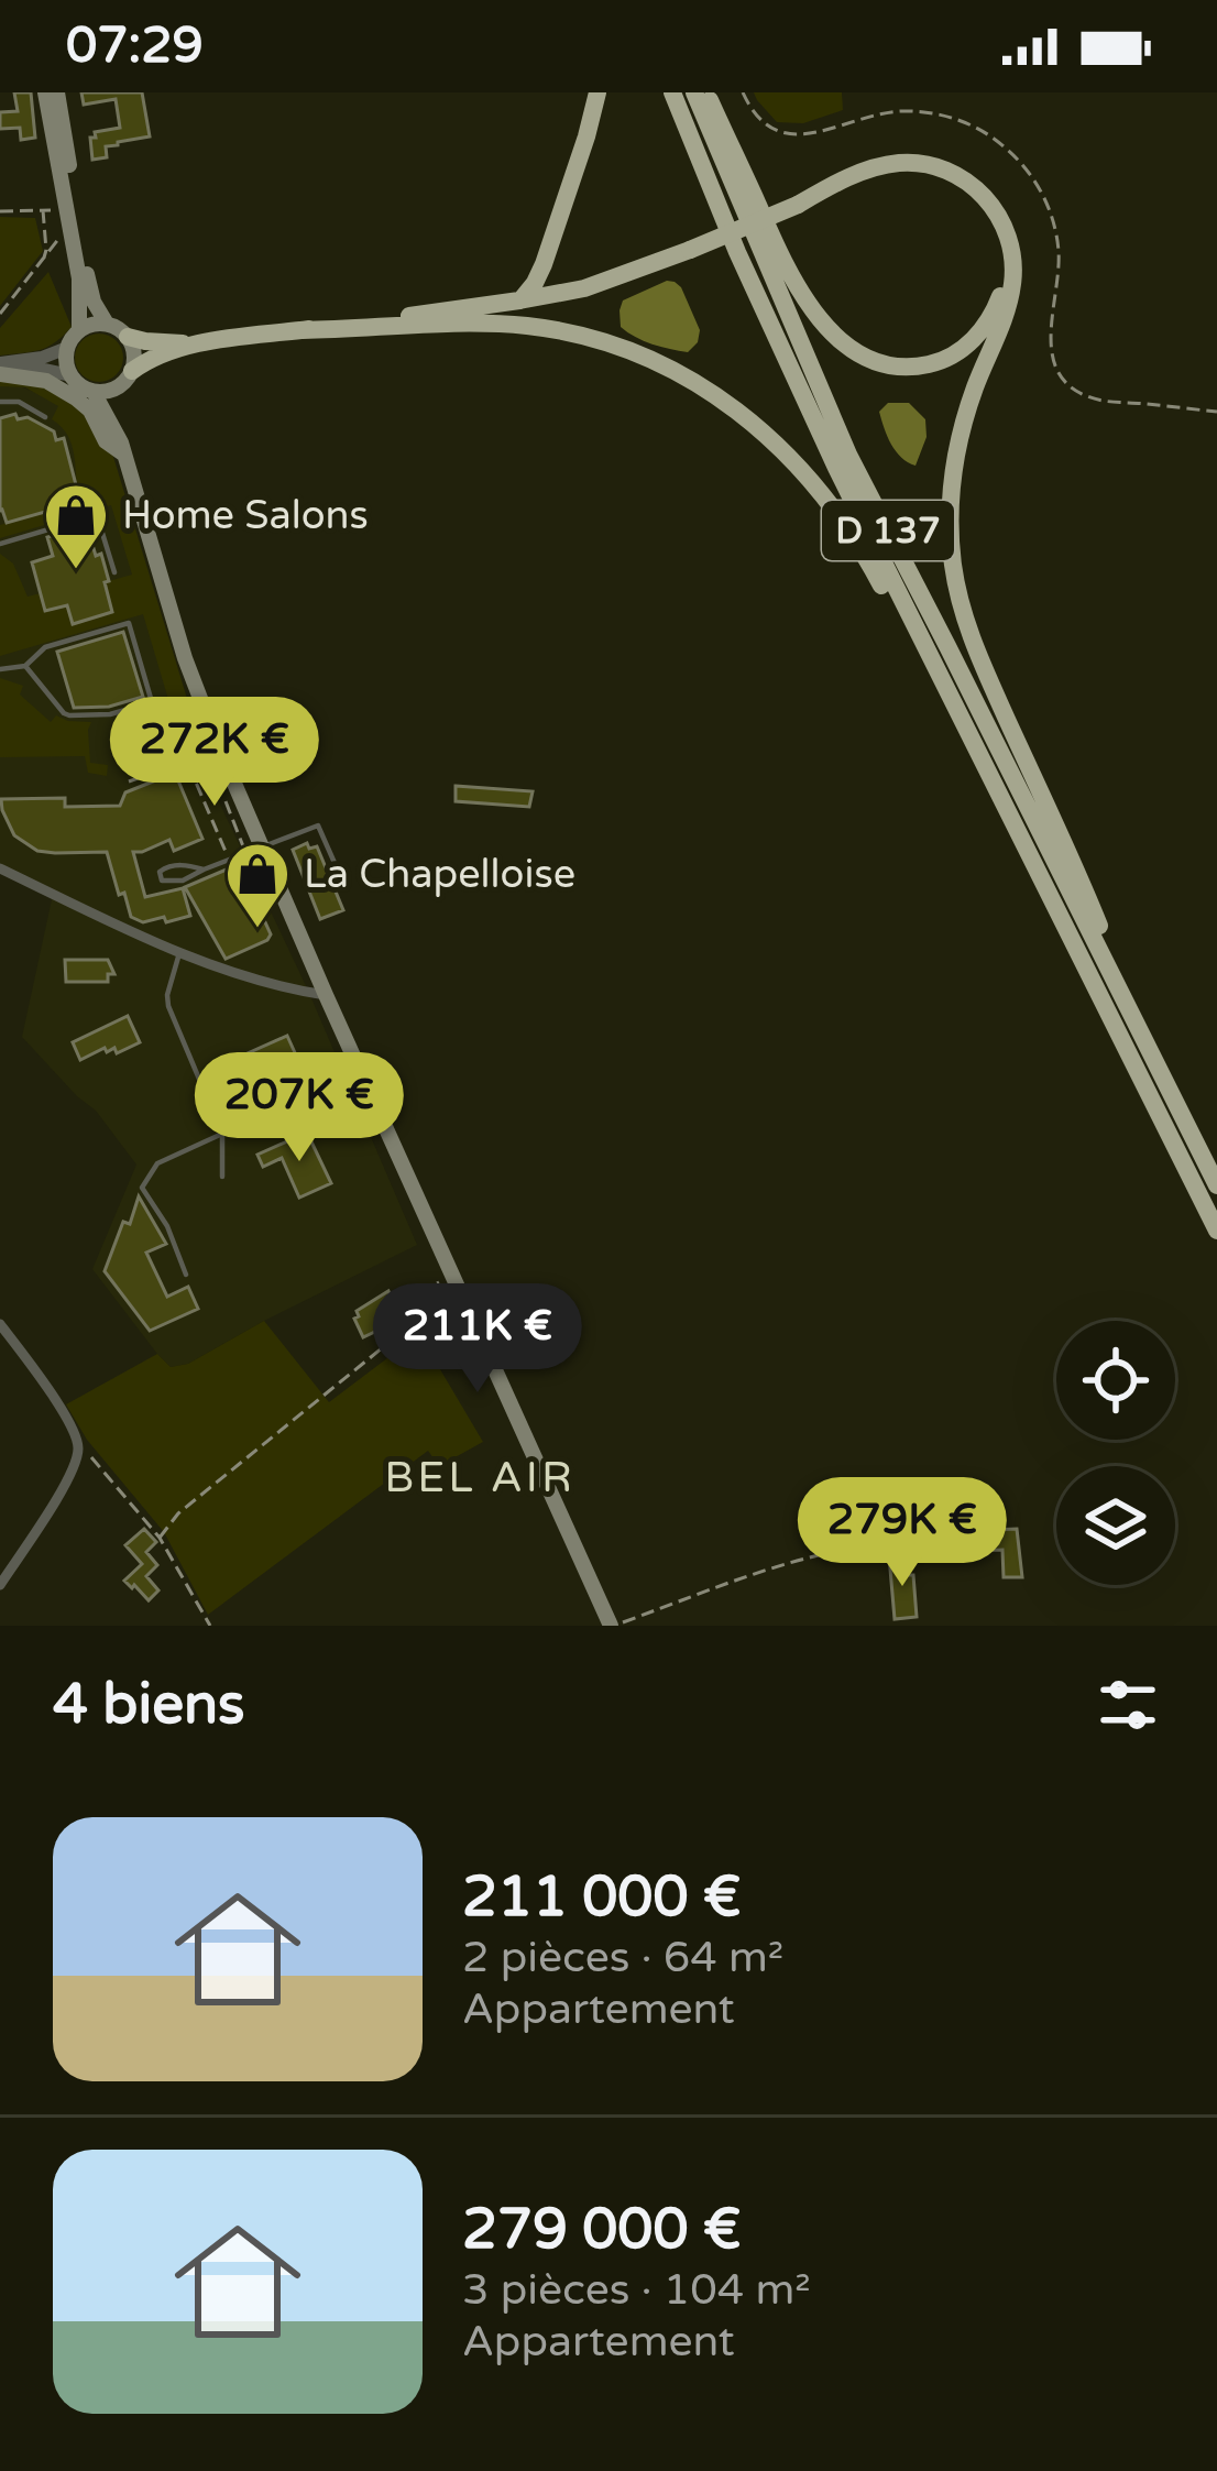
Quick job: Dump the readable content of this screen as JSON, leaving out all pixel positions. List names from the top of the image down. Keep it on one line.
{"streets":{"highway":["D 137"]},"districts":["BEL AIR"],"places":{"shop":["Home Salons","La Chapelloise"]},"page":{"status":"07:29","price":["272K €","207K €","211K €","279K €"],"heading":"4 biens","list":[{"name":"211 000 €","note":"2 pièces · 64 m² · Appartement"},{"name":"279 000 €","note":"3 pièces · 104 m² · Appartement"}]}}
